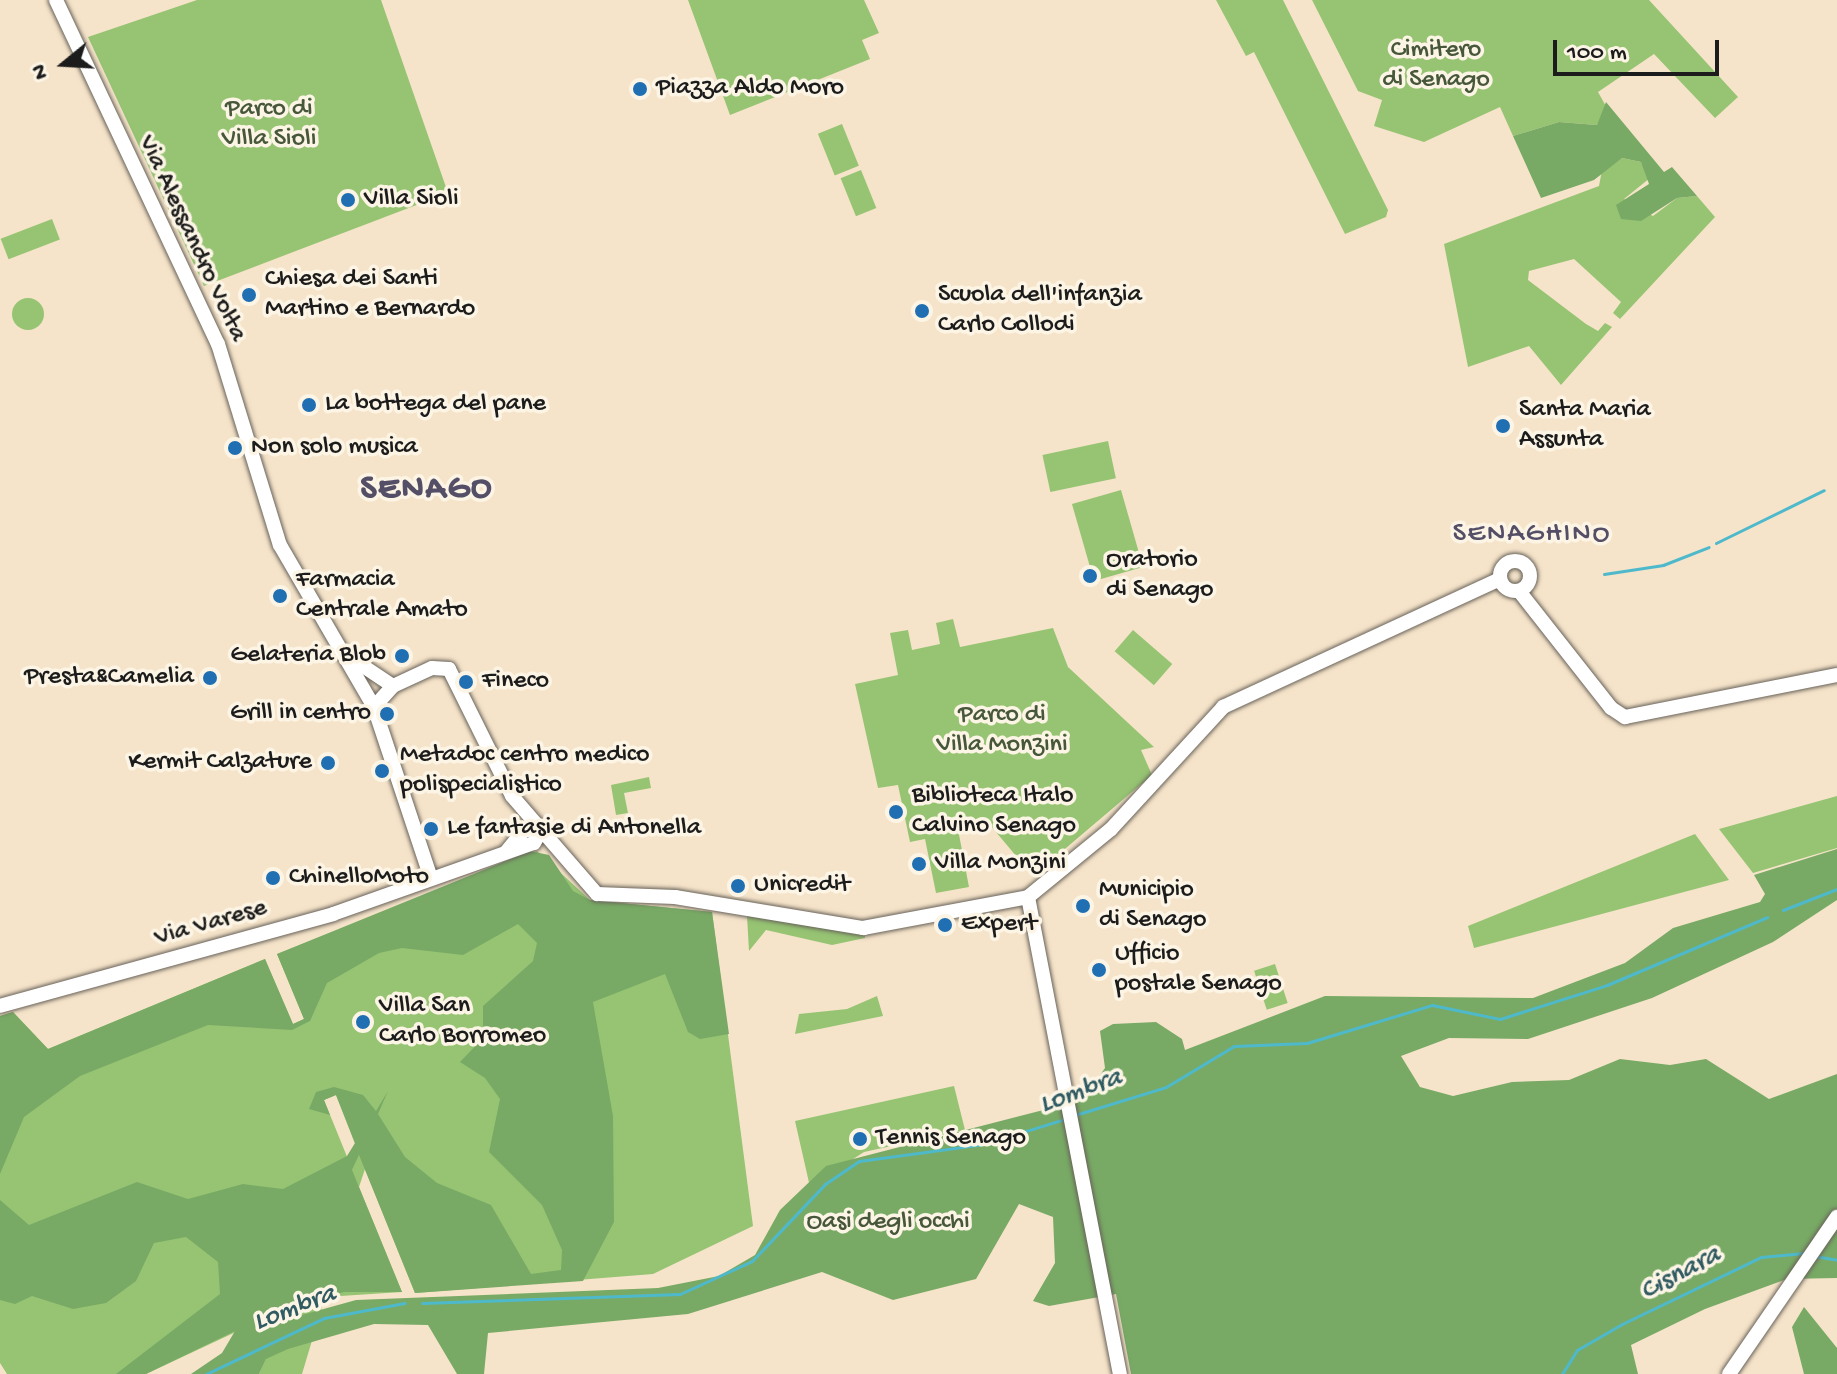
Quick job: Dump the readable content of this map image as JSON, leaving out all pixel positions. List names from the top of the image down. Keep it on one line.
{"streets":{"street":["Via Alessandro Volta","Via Varese"]},"districts":["SENAGO","SENAGHINO"],"water":["Lombra","Cisnara"],"parks":["Cimitero di Senago","Parco di Villa Sioli","Parco di Villa Monzini","Oasi degli occhi"],"places":["Piazza Aldo Moro","Villa Sioli","Chiesa dei Santi Martino e Bernardo","Scuola dell'infanzia Carlo Collodi","La bottega del pane","Santa Maria Assunta","Non solo musica","Oratorio di Senago","Farmacia Centrale Amato","Gelateria Blob","Presta&Camelia","Fineco","Grill in centro","Kermit Calzature","Metadoc centro medico polispecialistico","Biblioteca Italo Calvino Senago","Le fantasie di Antonella","Villa Monzini","ChinelloMoto","Unicredit","Municipio di Senago","Expert","Ufficio postale Senago","Villa San Carlo Borromeo","Tennis Senago"],"scale_bar":"100 m","north":"left"}
